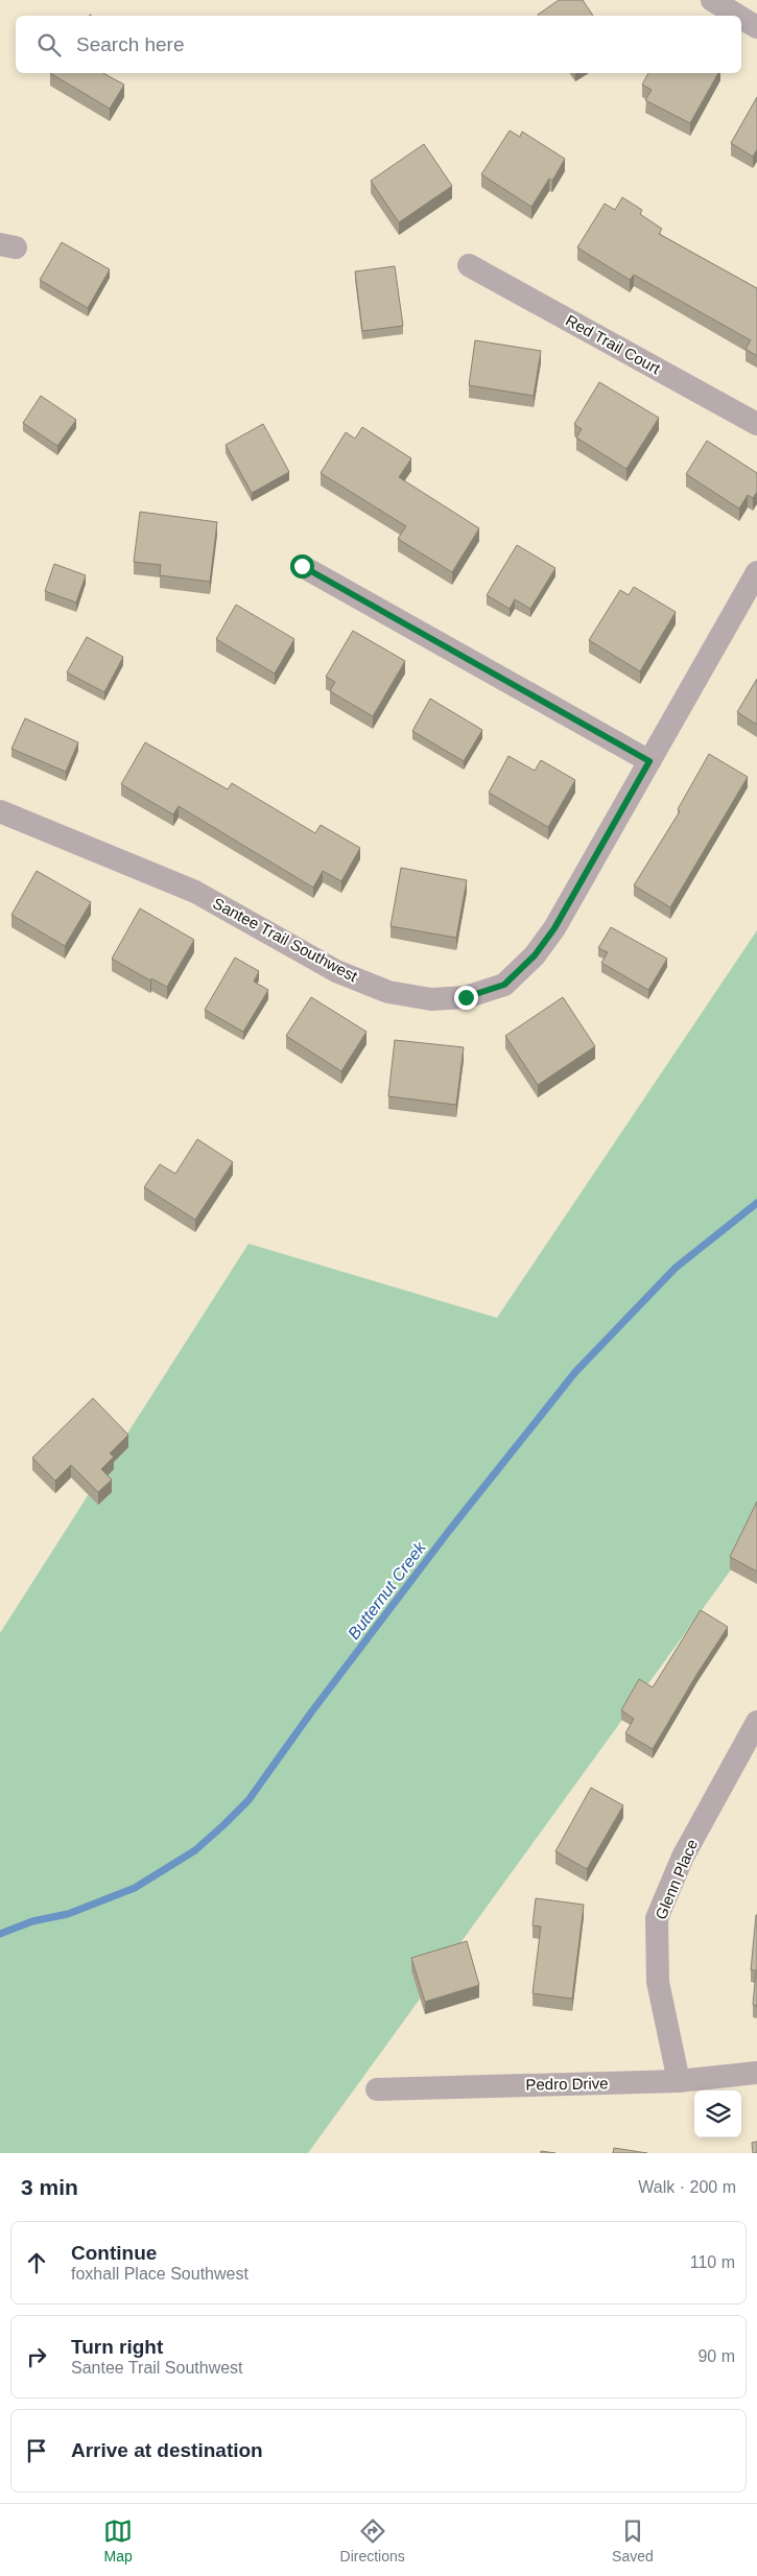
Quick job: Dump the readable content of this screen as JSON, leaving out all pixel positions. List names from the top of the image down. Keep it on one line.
{"streets":{"street":["Red Trail Court","Santee Trail Southwest","Glenn Place","Pedro Drive"]},"crossings":[["Glenn Place","Pedro Drive"]],"water":["Butternut Creek"],"page":{"search":"Search here","heading":["3 min","Walk · 200 m"],"list":[["Continue","foxhall Place Southwest","110 m"],["Turn right","Santee Trail Southwest","90 m"],"Arrive at destination"],"nav":["Map","Directions","Saved"]}}
